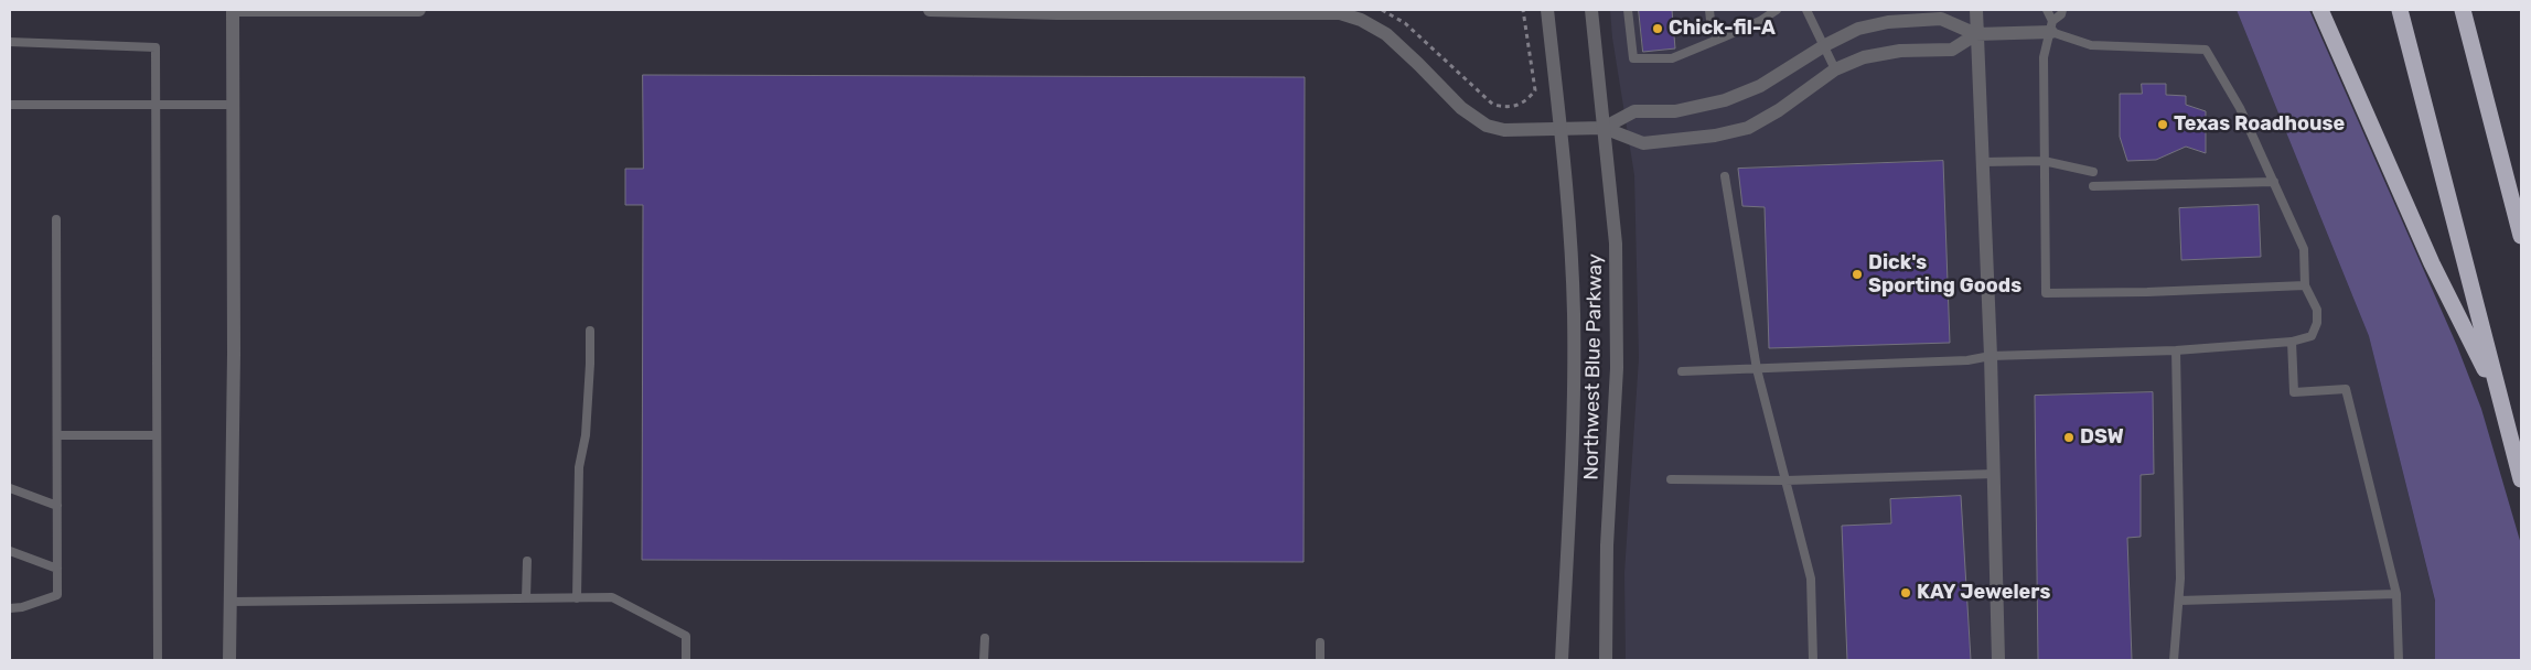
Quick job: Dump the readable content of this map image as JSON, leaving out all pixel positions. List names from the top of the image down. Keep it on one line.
{"streets":{"street":["Northwest Blue Parkway"]},"places":["Chick-fil-A","Texas Roadhouse","Dick's Sporting Goods","DSW","KAY Jewelers"]}
